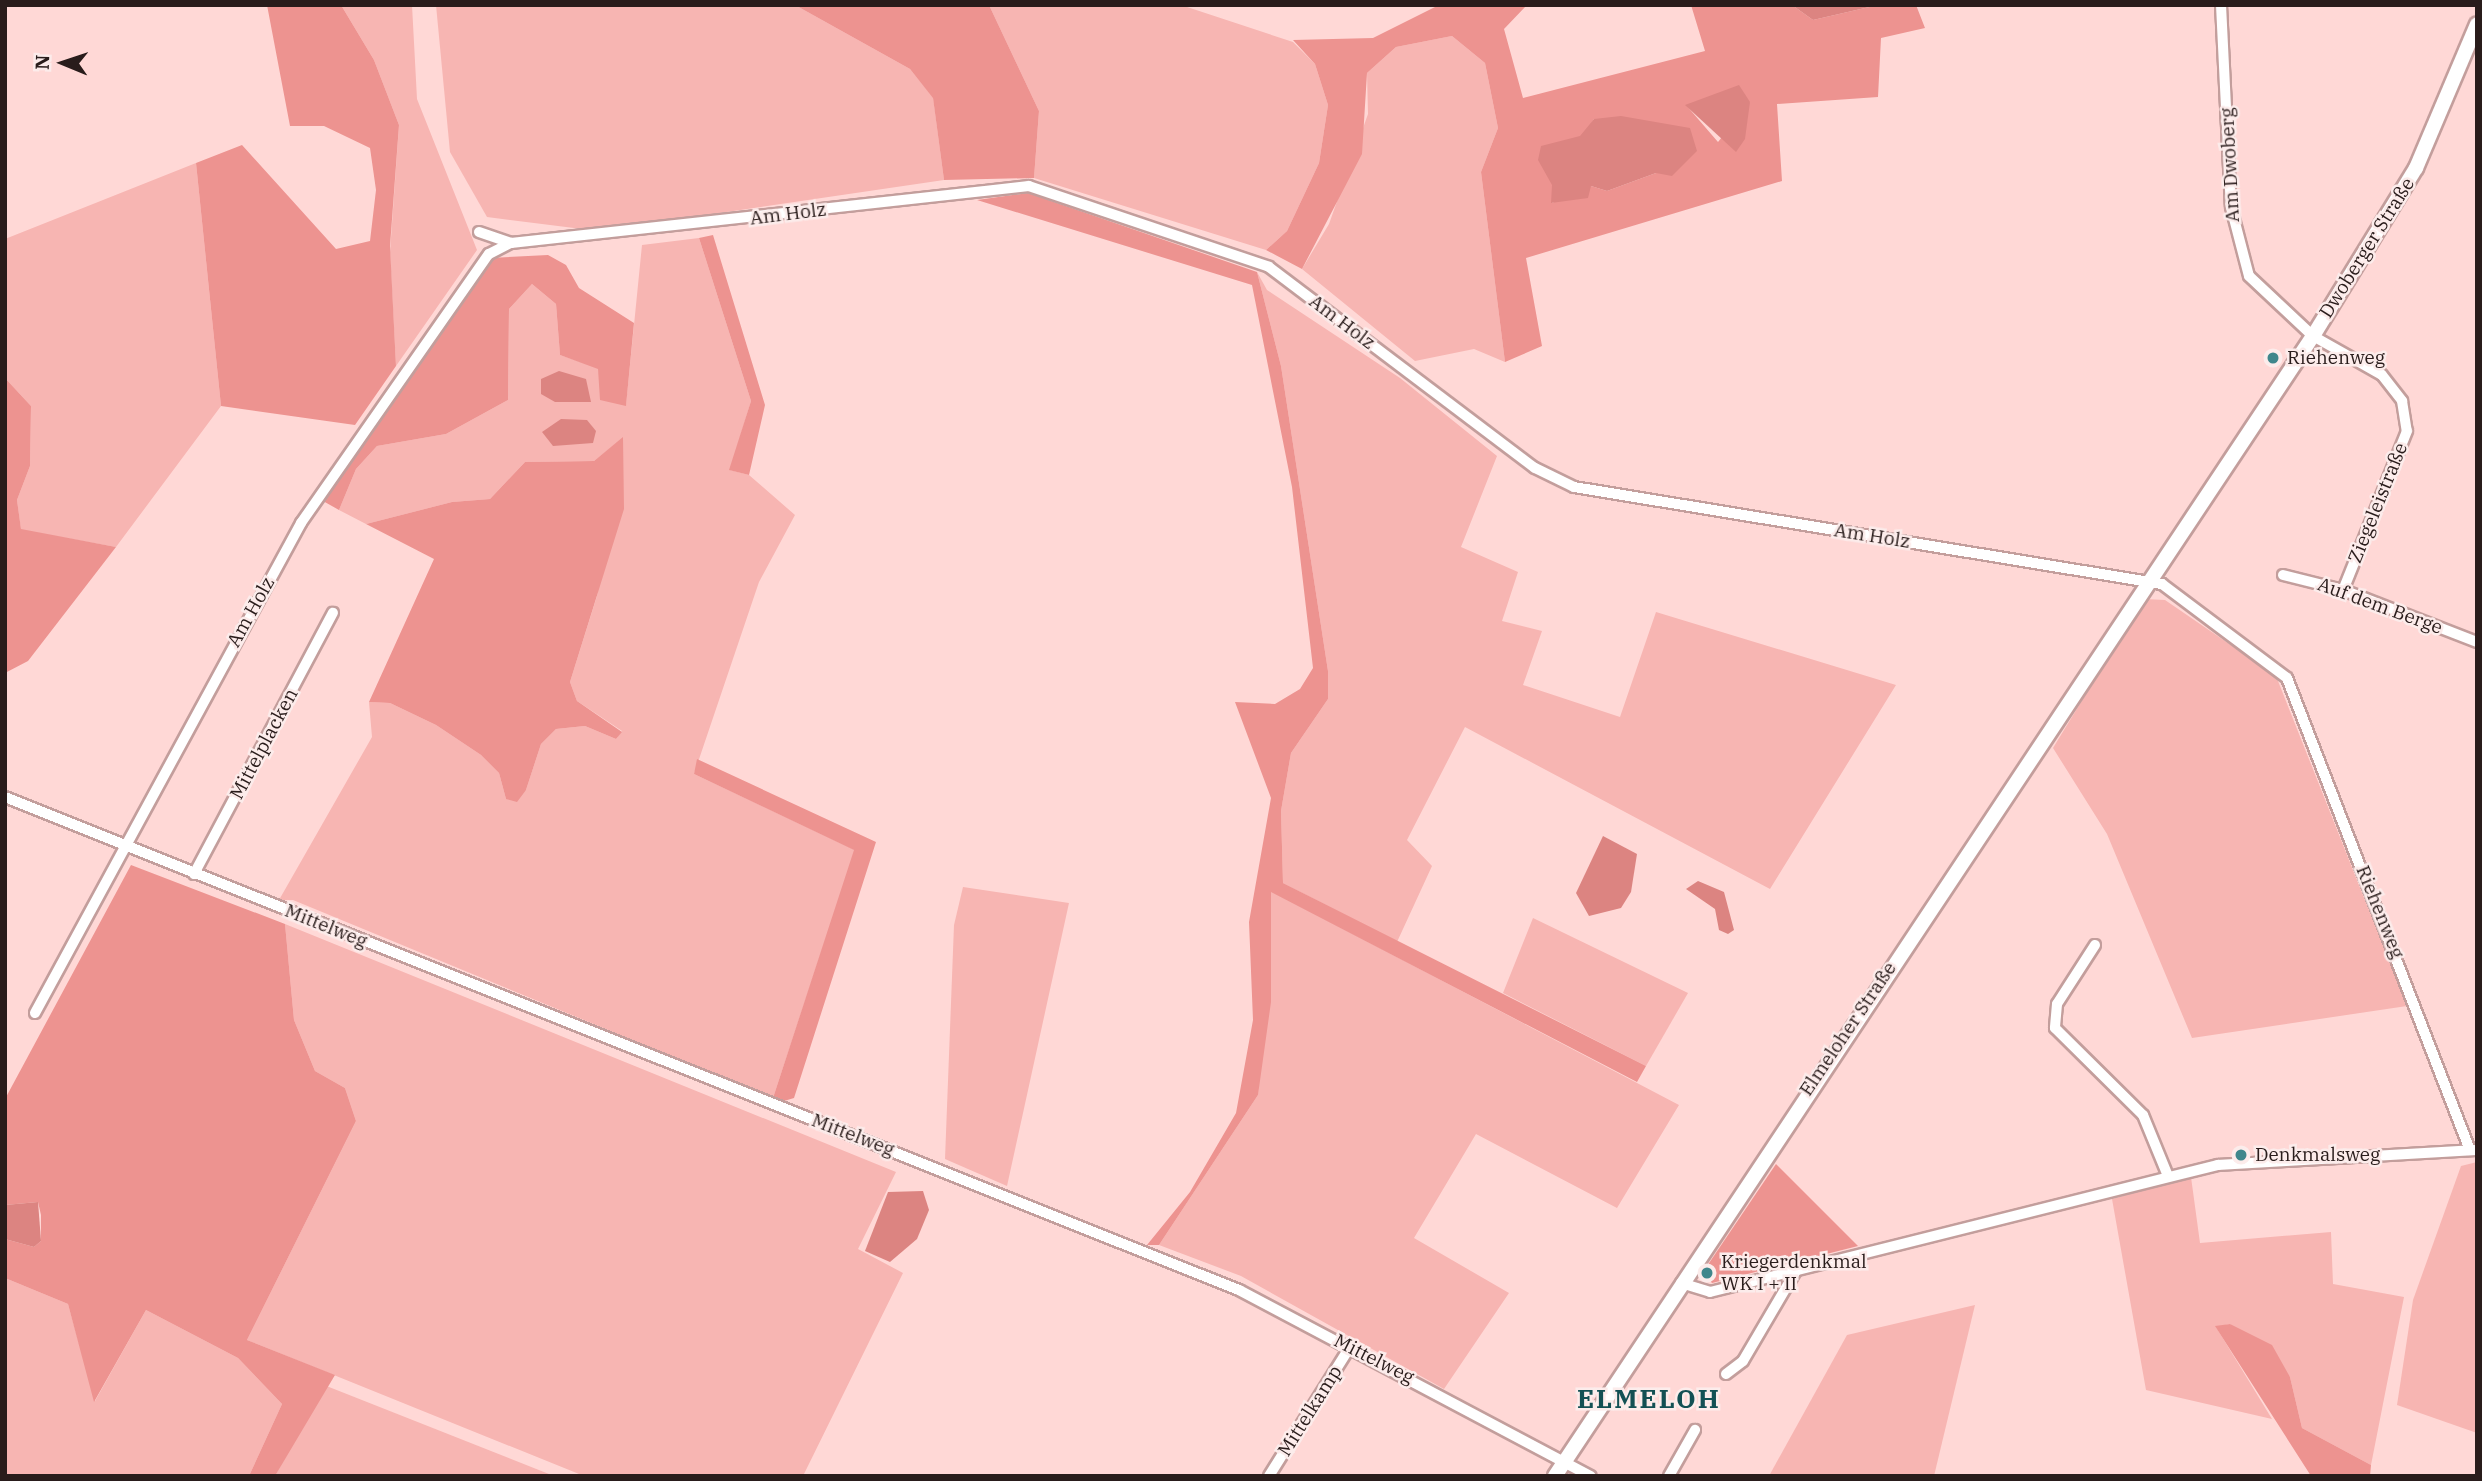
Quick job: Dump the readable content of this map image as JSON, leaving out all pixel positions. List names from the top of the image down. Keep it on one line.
{"streets":{"street":["Am Dwoberg","Am Holz","Dwoberger Straße","Ziegeleistraße","Auf dem Berge","Mittelplacken","Riehenweg","Mittelweg","Elmeloher Straße","Mittelkamp"]},"crossings":[["Am Dwoberg","Dwoberger Straße"],["Am Dwoberg","Ziegeleistraße"],["Am Holz","Dwoberger Straße"],["Am Holz","Riehenweg"],["Am Holz","Mittelweg"],["Am Holz","Elmeloher Straße"],["Dwoberger Straße","Ziegeleistraße"],["Dwoberger Straße","Riehenweg"],["Dwoberger Straße","Elmeloher Straße"],["Ziegeleistraße","Auf dem Berge"],["Mittelplacken","Mittelweg"],["Riehenweg","Elmeloher Straße"],["Mittelweg","Elmeloher Straße"],["Mittelweg","Mittelkamp"]],"districts":["ELMELOH"],"places":["Riehenweg","Denkmalsweg","Kriegerdenkmal WK I + II"],"north":"left"}
